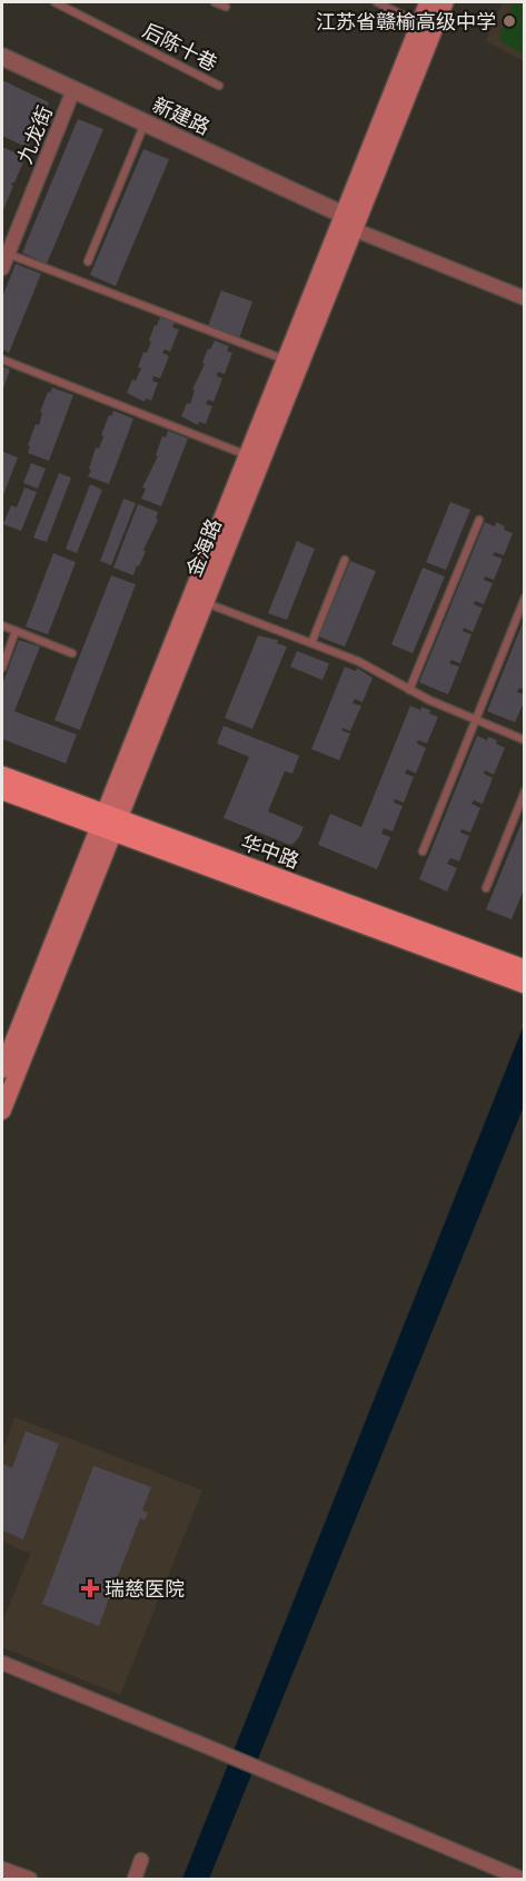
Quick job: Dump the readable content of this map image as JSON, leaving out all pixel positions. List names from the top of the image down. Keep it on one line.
{"streets":{"main road":["金海路","华中路"],"street":["新建路","九龙街"],"lane":["后陈十巷"]},"crossings":[["新建路","九龙街"],["新建路","金海路"],["金海路","华中路"]],"places":{"other":["江苏省赣榆高级中学"],"health":["瑞慈医院"]}}
